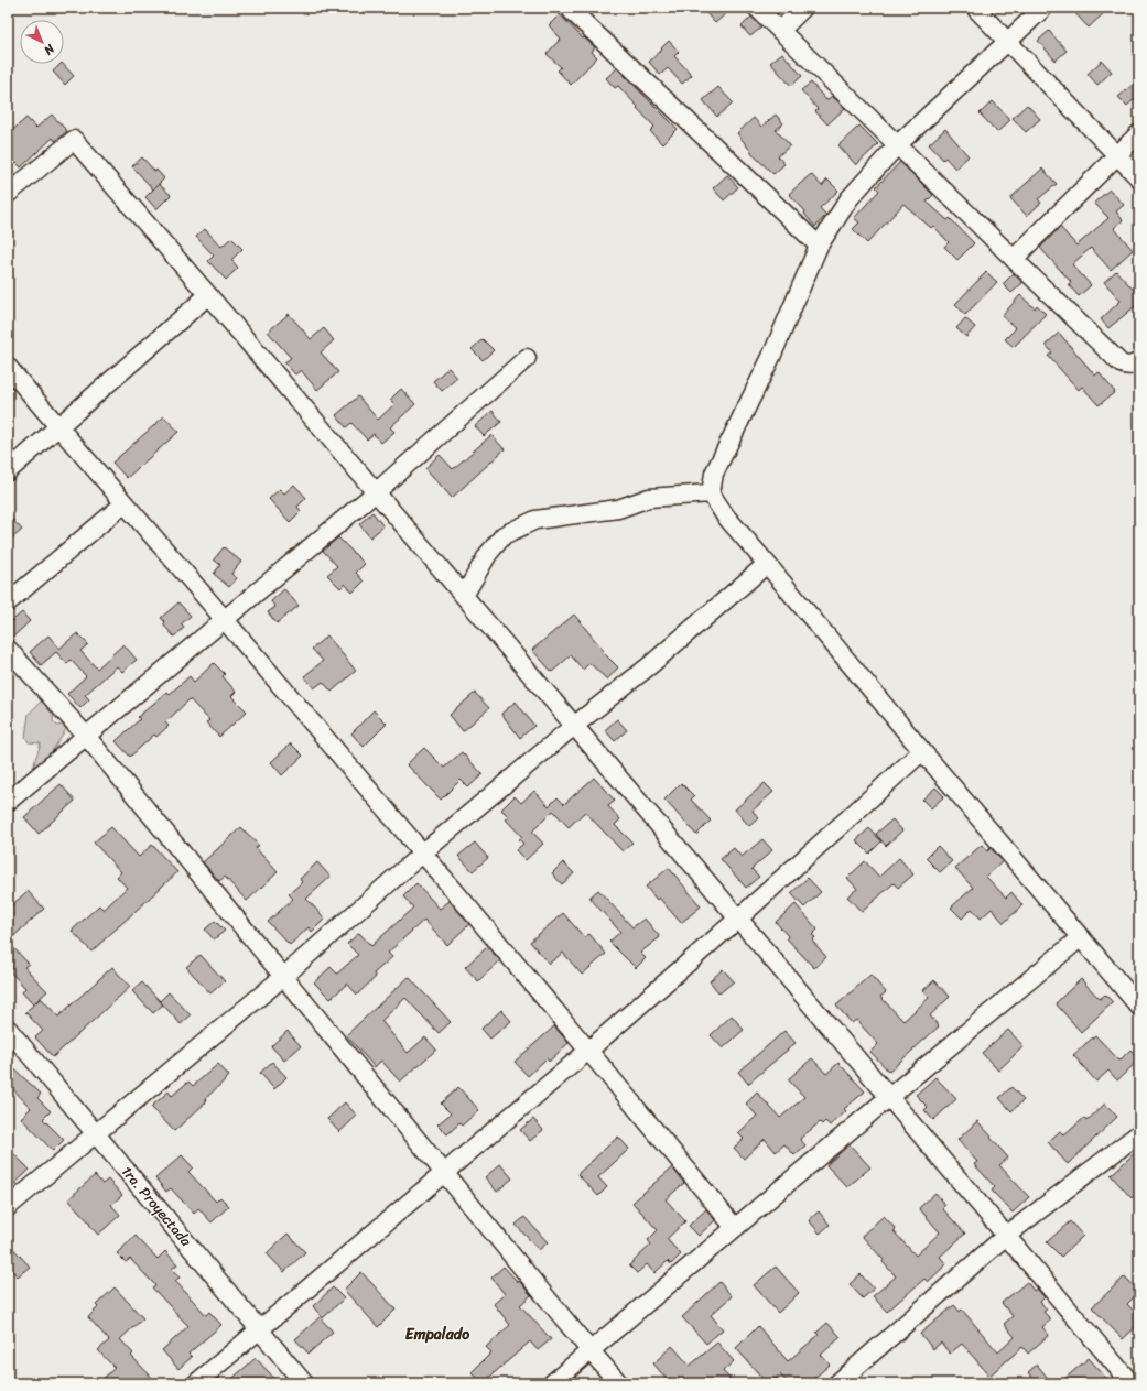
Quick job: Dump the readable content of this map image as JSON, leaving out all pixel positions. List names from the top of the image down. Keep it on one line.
{"streets":{"street":["1ra. Proyectada"]},"districts":["Empalado"],"north":"bottom right"}
